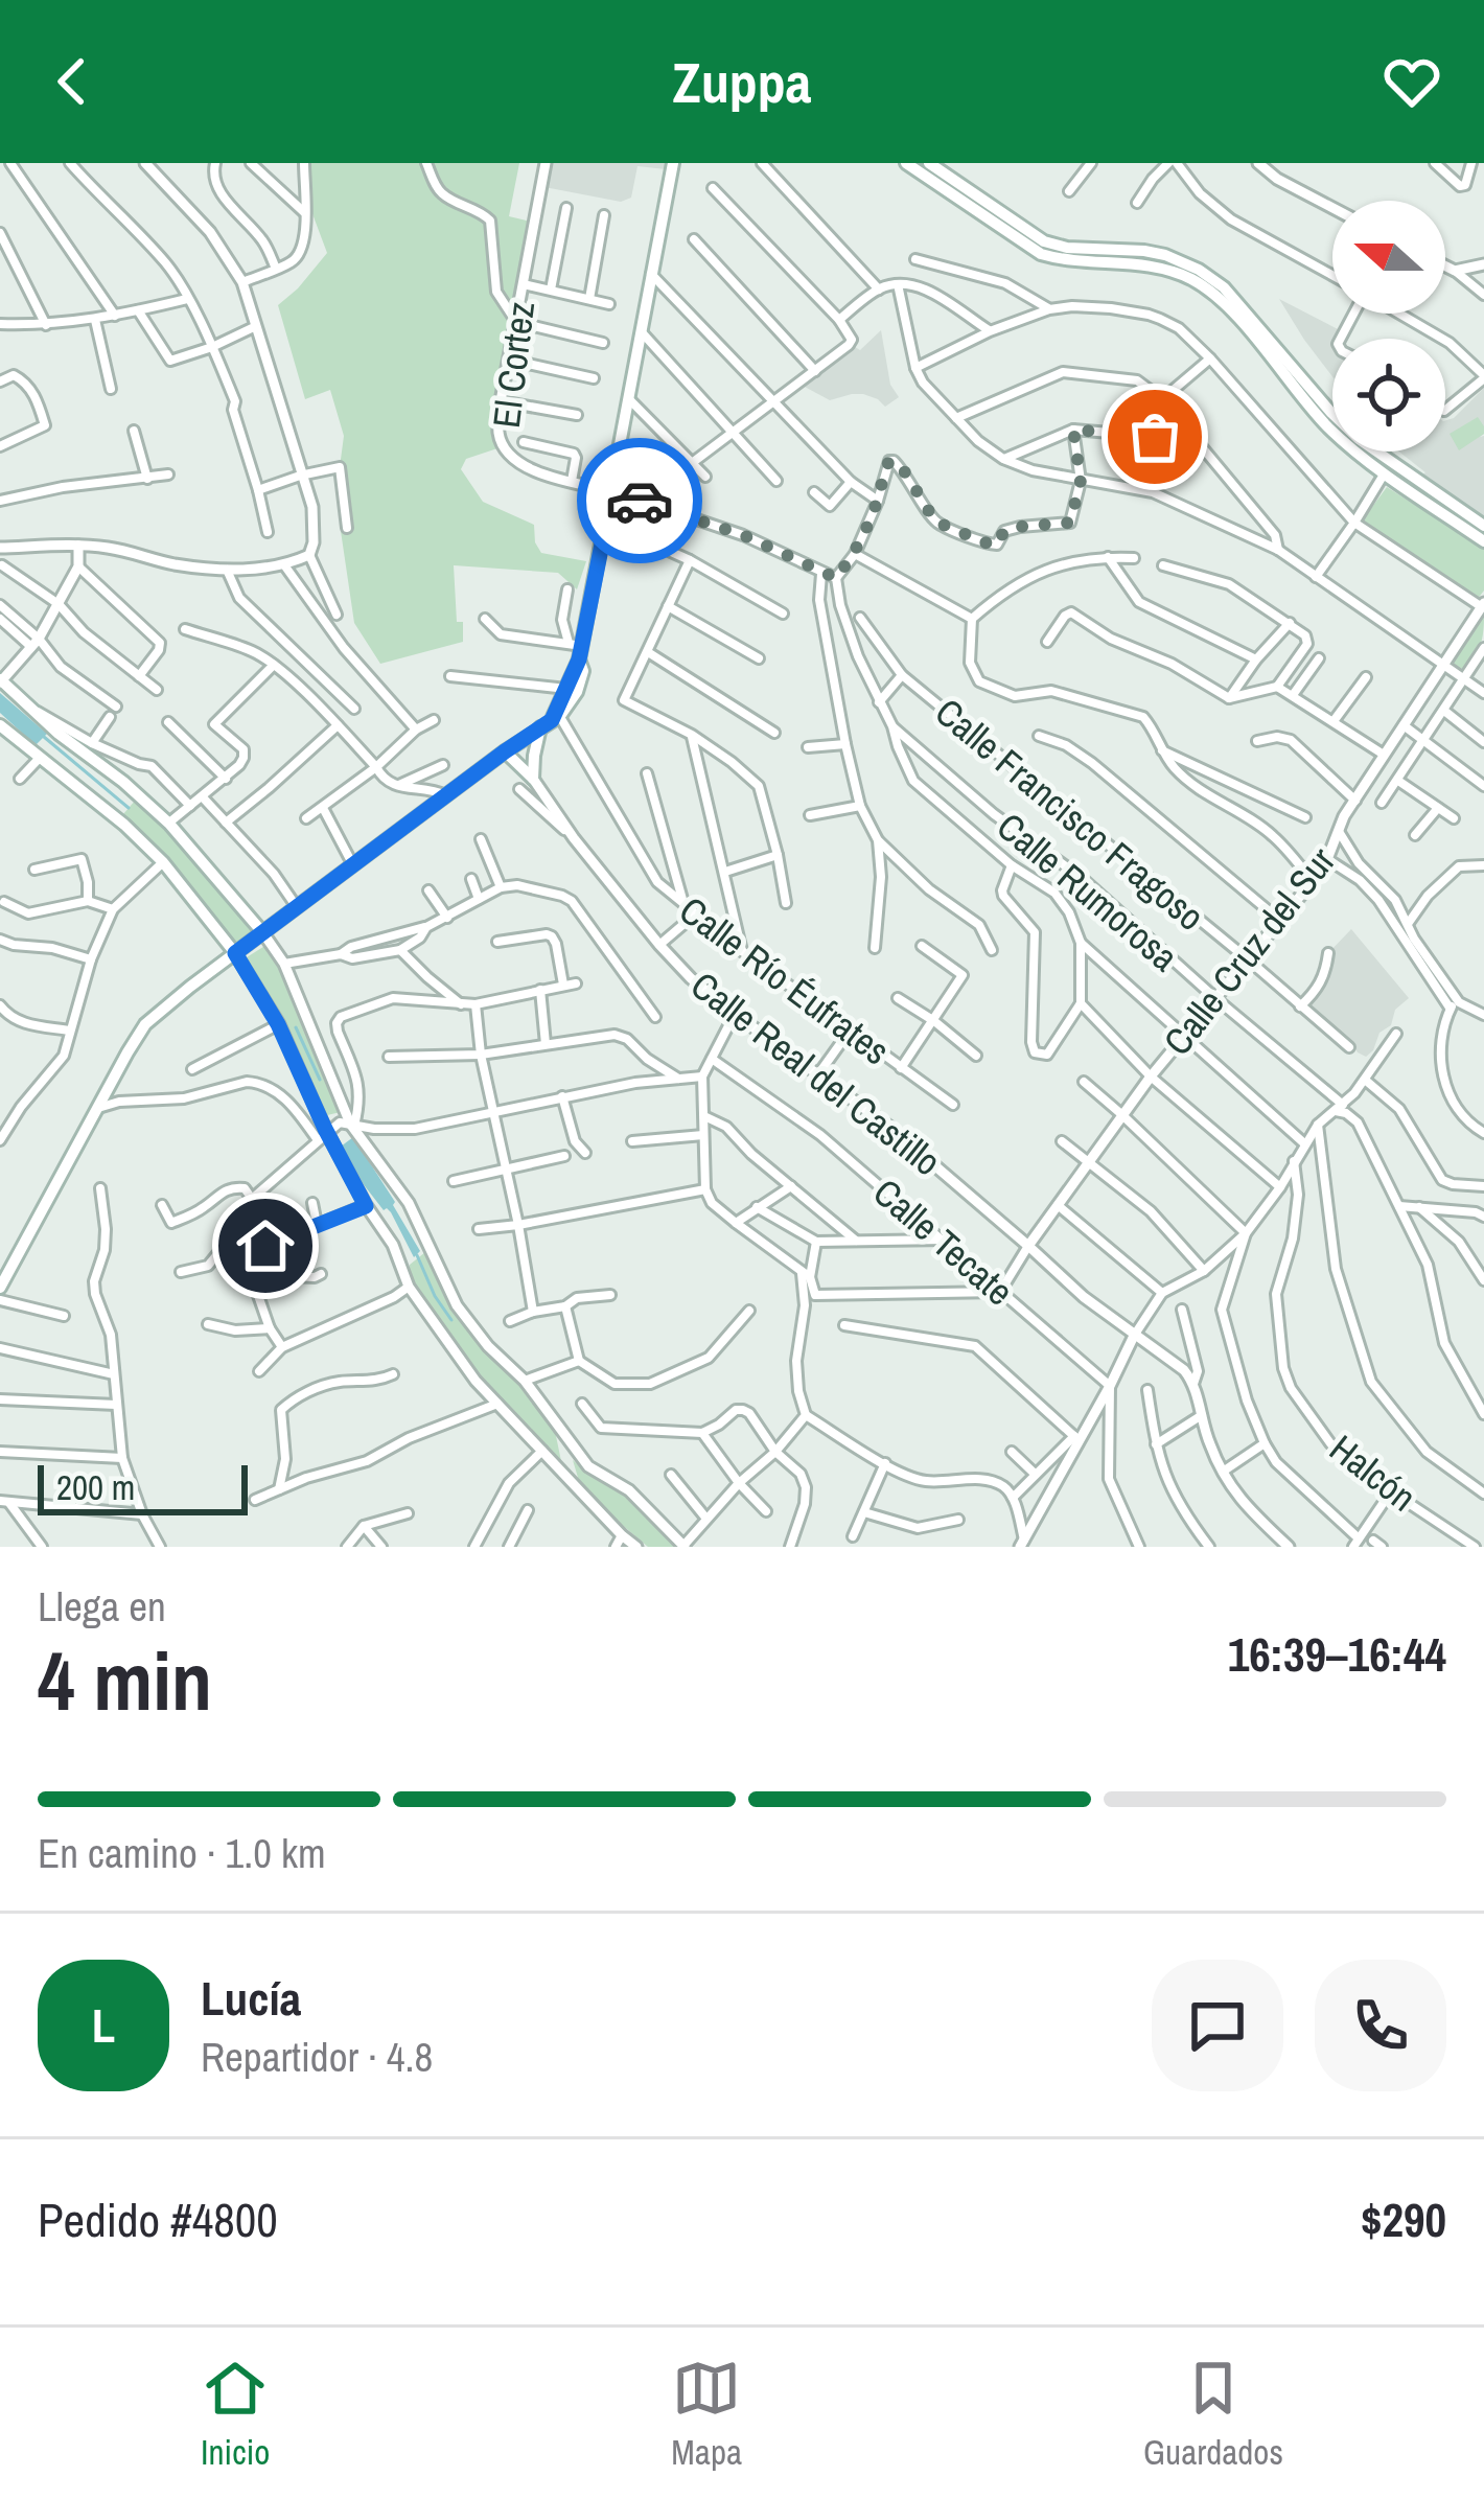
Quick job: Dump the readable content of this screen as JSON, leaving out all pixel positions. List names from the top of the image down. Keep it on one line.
{"streets":{"street":["El Cortez","Calle Francisco Fragoso","Calle Rumorosa","Calle Cruz del Sur","Calle Río Éufrates","Calle Real del Castillo","Calle Tecate","Halcón"]},"crossings":[["Calle Francisco Fragoso","Calle Cruz del Sur"],["Calle Rumorosa","Calle Cruz del Sur"],["Calle Cruz del Sur","Calle Real del Castillo"],["Calle Cruz del Sur","Calle Tecate"]],"scale_bar":"200 m","north":"left","page":{"header":"Zuppa","scale":"200 m","heading":["4 min","Llega en","16:39–16:44"],"panel":["Lucía","Repartidor · 4.8","Pedido #4800","$290"],"bar":"En camino · 1.0 km","round":"L","tabs":["Inicio","Mapa","Guardados"]}}
